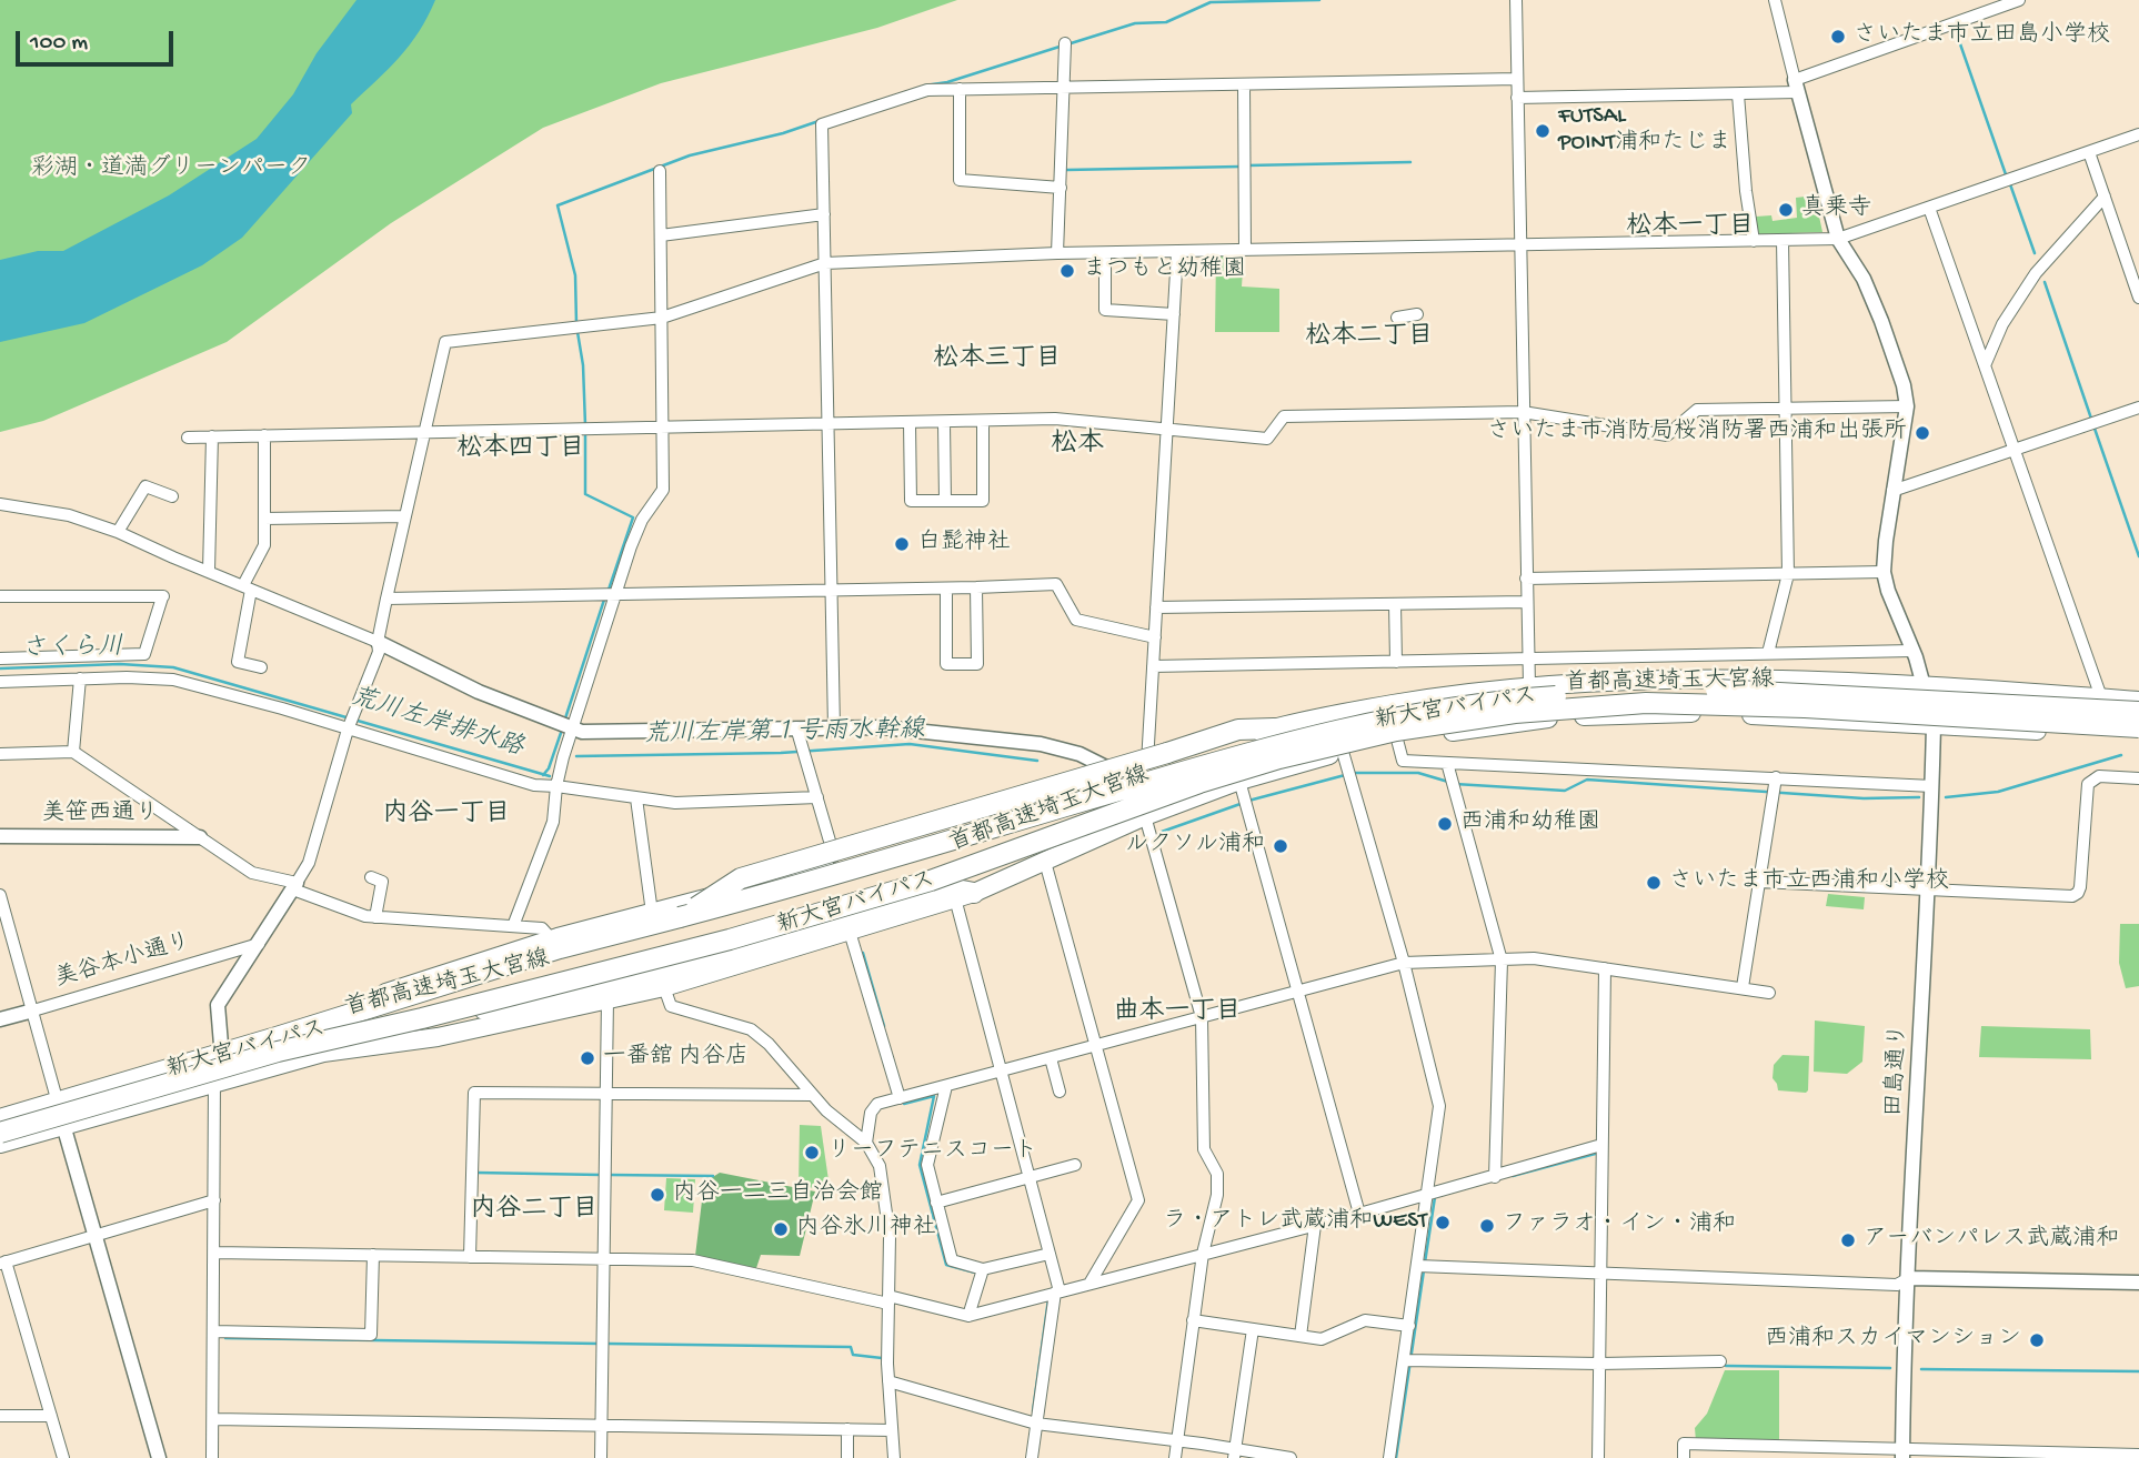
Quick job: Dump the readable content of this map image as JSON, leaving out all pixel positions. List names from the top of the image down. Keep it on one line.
{"streets":{"highway":["首都高速埼玉大宮線","新大宮バイパス"],"street":["美笹西通り","美谷本小通り","田島通り"]},"crossings":[["新大宮バイパス","田島通り"]],"districts":["松本一丁目","松本二丁目","松本三丁目","松本","松本四丁目","内谷一丁目","曲本一丁目","内谷二丁目"],"water":["さくら川","荒川左岸排水路","荒川左岸第１号雨水幹線"],"parks":["彩湖・道満グリーンパーク"],"places":["さいたま市立田島小学校","FUTSAL POINT浦和たじま","真乗寺","まつもと幼稚園","さいたま市消防局桜消防署西浦和出張所","白髭神社","西浦和幼稚園","ルクソル浦和","さいたま市立西浦和小学校","一番舘 内谷店","リーフテニスコート","内谷一二三自治会館","ラ・アトレ武蔵浦和WEST","ファラオ・イン・浦和","内谷氷川神社","アーバンパレス武蔵浦和","西浦和スカイマンション"],"scale_bar":"100 m"}
